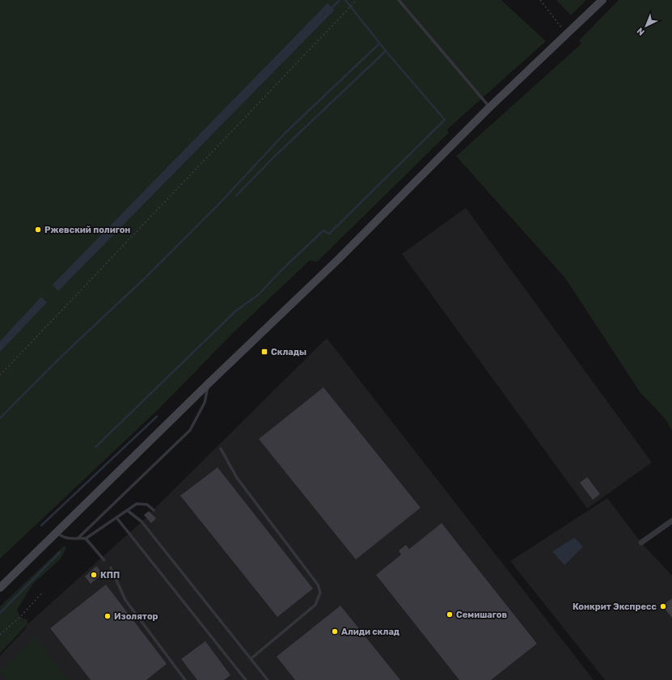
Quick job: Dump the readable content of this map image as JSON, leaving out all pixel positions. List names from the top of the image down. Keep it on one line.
{"places":{"other":["Ржевский полигон","КПП","Конкрит Экспресс","Семишагов","Изолятор","Алиди склад"],"transit":["Склады"]},"north":"bottom left"}
